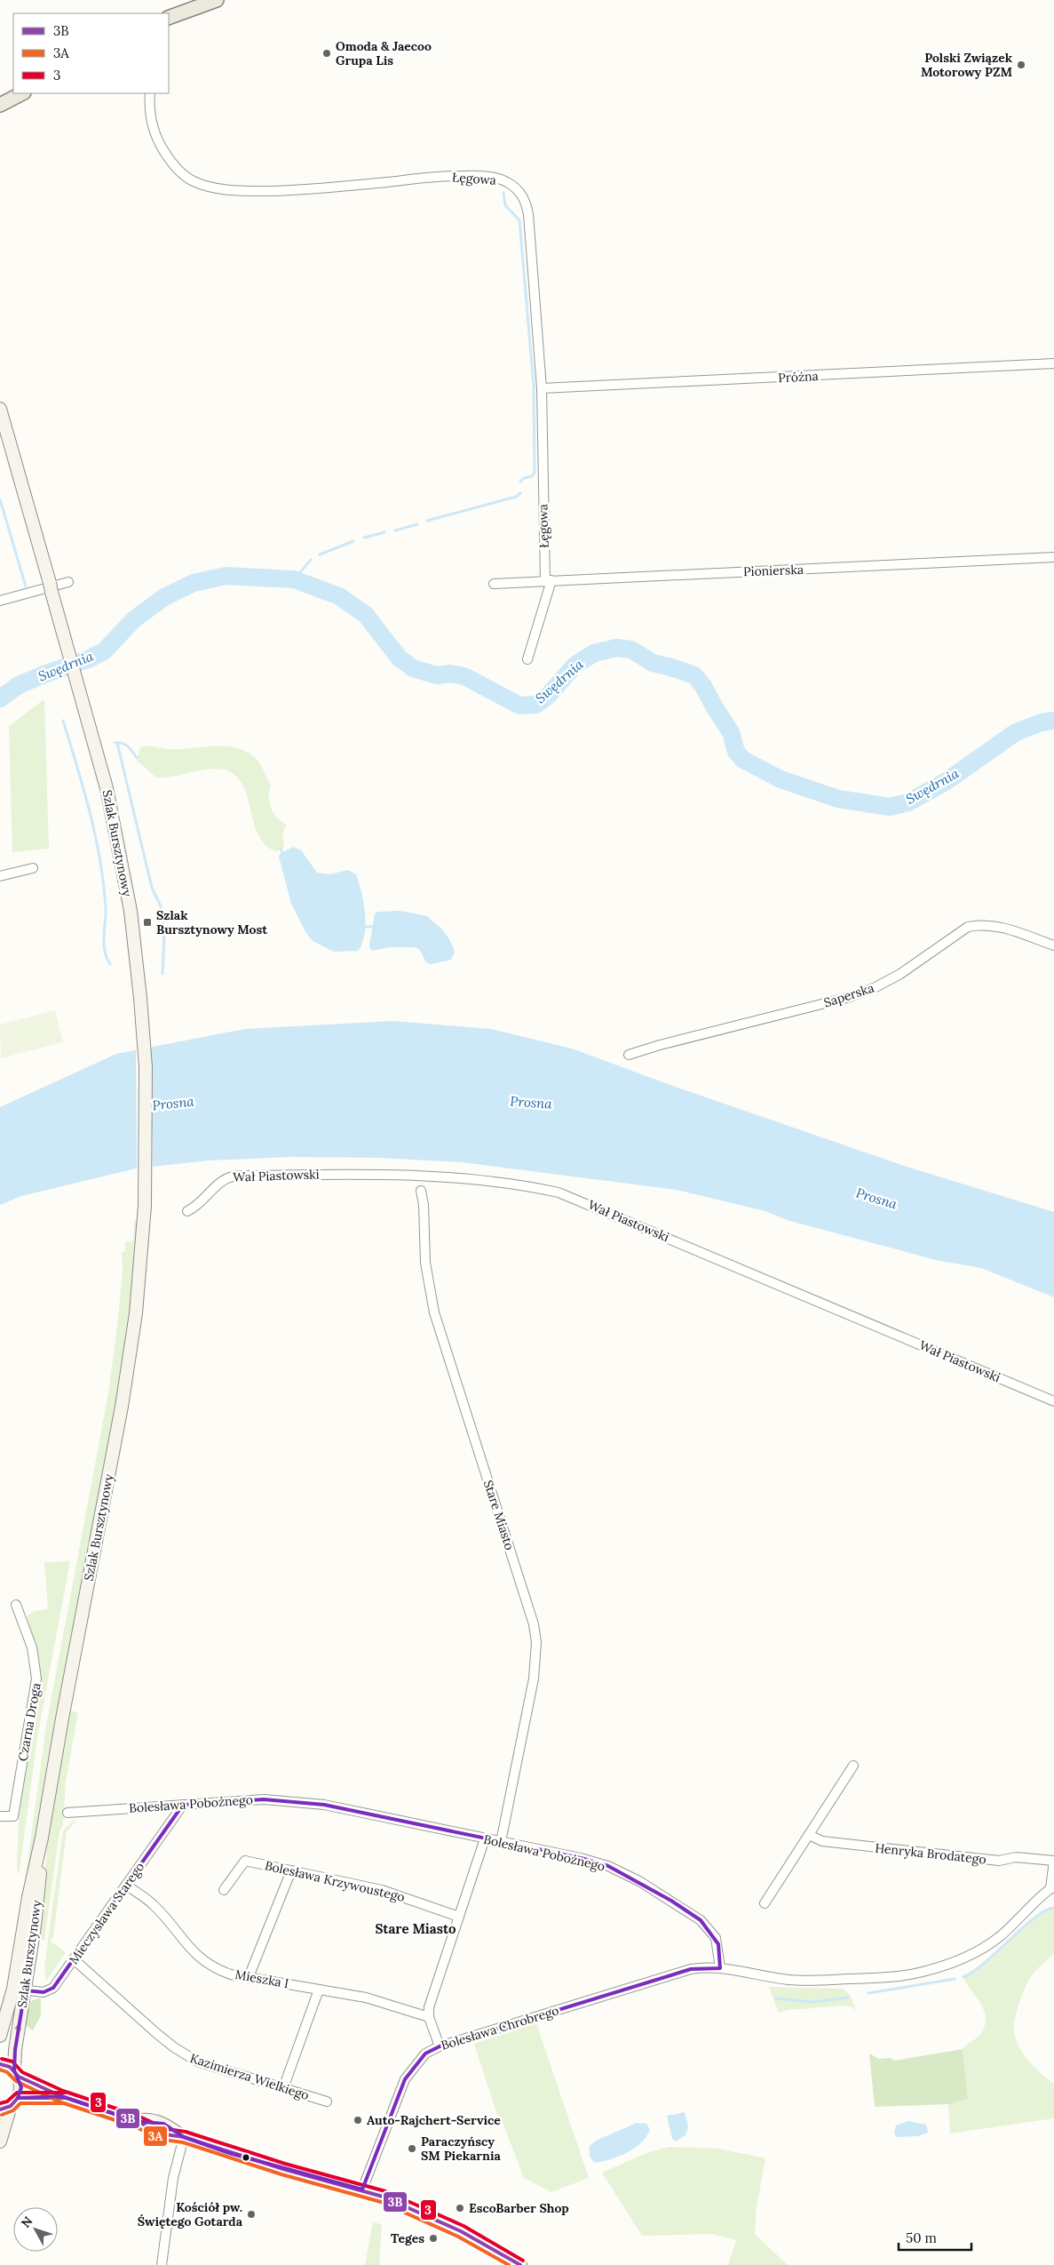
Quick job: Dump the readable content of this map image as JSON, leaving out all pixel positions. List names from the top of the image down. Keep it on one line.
{"streets":{"main road":["Szlak Bursztynowy"],"street":["Łęgowa","Próżna","Pionierska","Saperska","Wał Piastowski","Stare Miasto","Czarna Droga","Bolesława Pobożnego","Henryka Brodatego","Bolesława Krzywoustego","Mieczysława Starego","Mieszka I","Bolesława Chrobrego","Kazimierza Wielkiego"]},"crossings":[["Łęgowa","Próżna"],["Łęgowa","Pionierska"],["Szlak Bursztynowy","Mieczysława Starego"],["Stare Miasto","Bolesława Pobożnego"],["Bolesława Pobożnego","Mieczysława Starego"],["Bolesława Pobożnego","Bolesława Chrobrego"],["Mieczysława Starego","Mieszka I"],["Mieczysława Starego","Kazimierza Wielkiego"]],"districts":["Stare Miasto"],"water":["Swędrnia","Prosna"],"places":{"other":["Omoda & Jaecoo Grupa Lis","Polski Związek Motorowy PZM","Auto-Rajchert-Service","Paraczyńscy SM Piekarnia","EscoBarber Shop","Kościół pw. Świętego Gotarda","Teges"],"transit":["Szlak Bursztynowy Most"]},"lines":["transit line 3","transit line 3B","transit line 3A"],"legend":["3B","3A","3"],"scale_bar":"50 m","north":"top left"}
